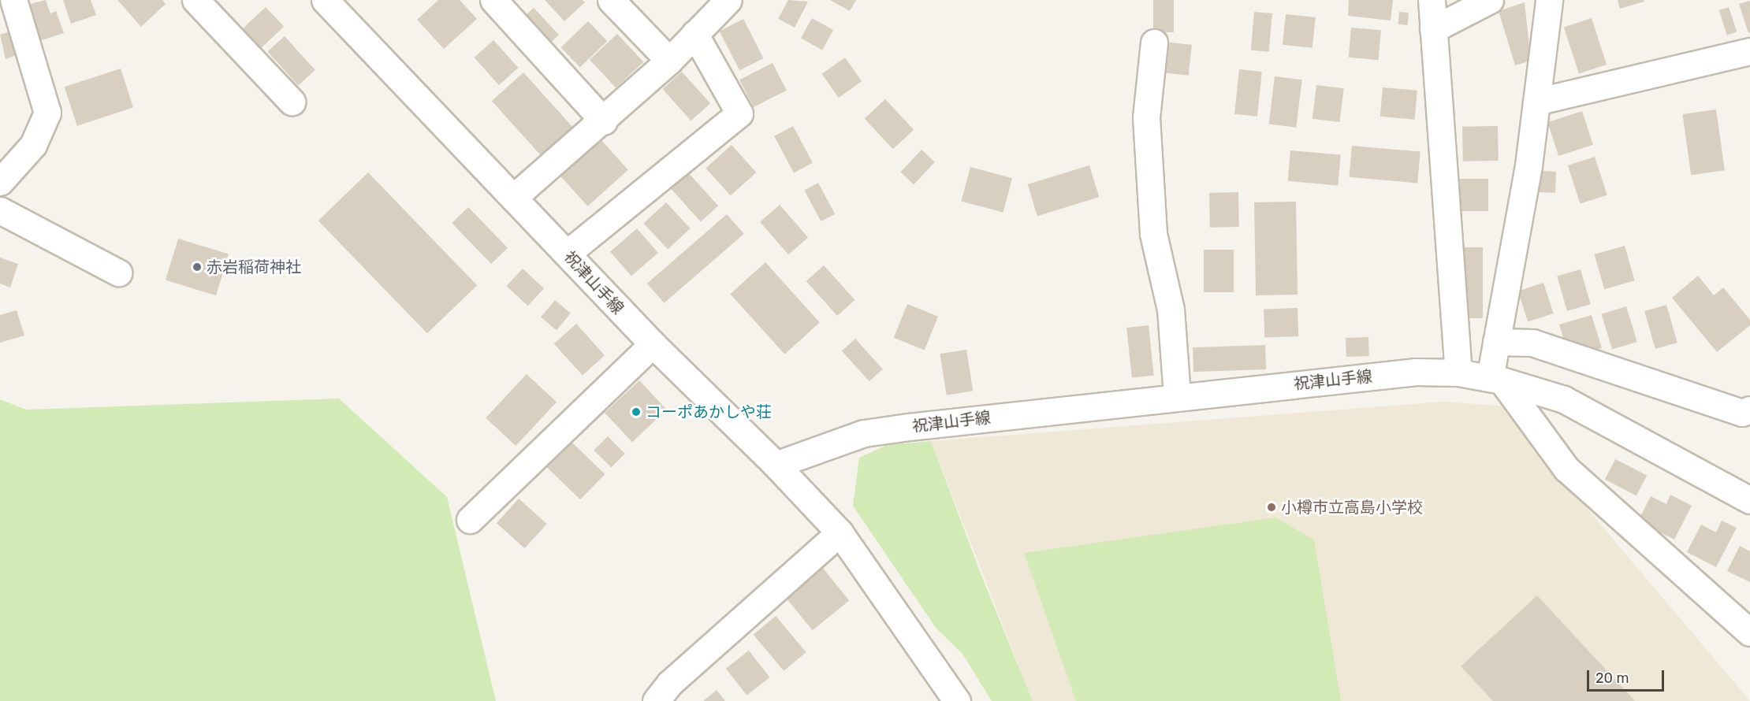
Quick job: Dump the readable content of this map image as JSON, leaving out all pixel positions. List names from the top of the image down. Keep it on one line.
{"streets":{"street":["祝津山手線"]},"places":["赤岩稲荷神社","コーポあかしや荘","小樽市立高島小学校"],"scale_bar":"20 m"}
